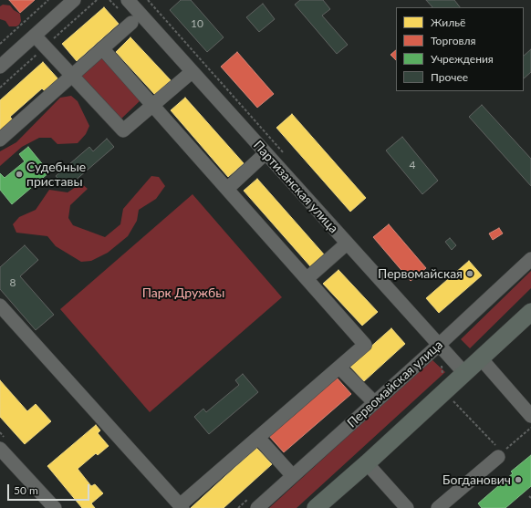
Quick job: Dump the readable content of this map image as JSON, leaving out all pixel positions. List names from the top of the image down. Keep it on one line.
{"streets":{"street":["Партизанская улица","Первомайская улица"]},"crossings":[["Партизанская улица","Первомайская улица"]],"parks":["Парк Дружбы"],"places":["Судебные приставы","Первомайская","Богданович"],"house_numbers":["10","4","8"],"legend":["Жильё","Торговля","Учреждения","Прочее"],"scale_bar":"50 m"}
